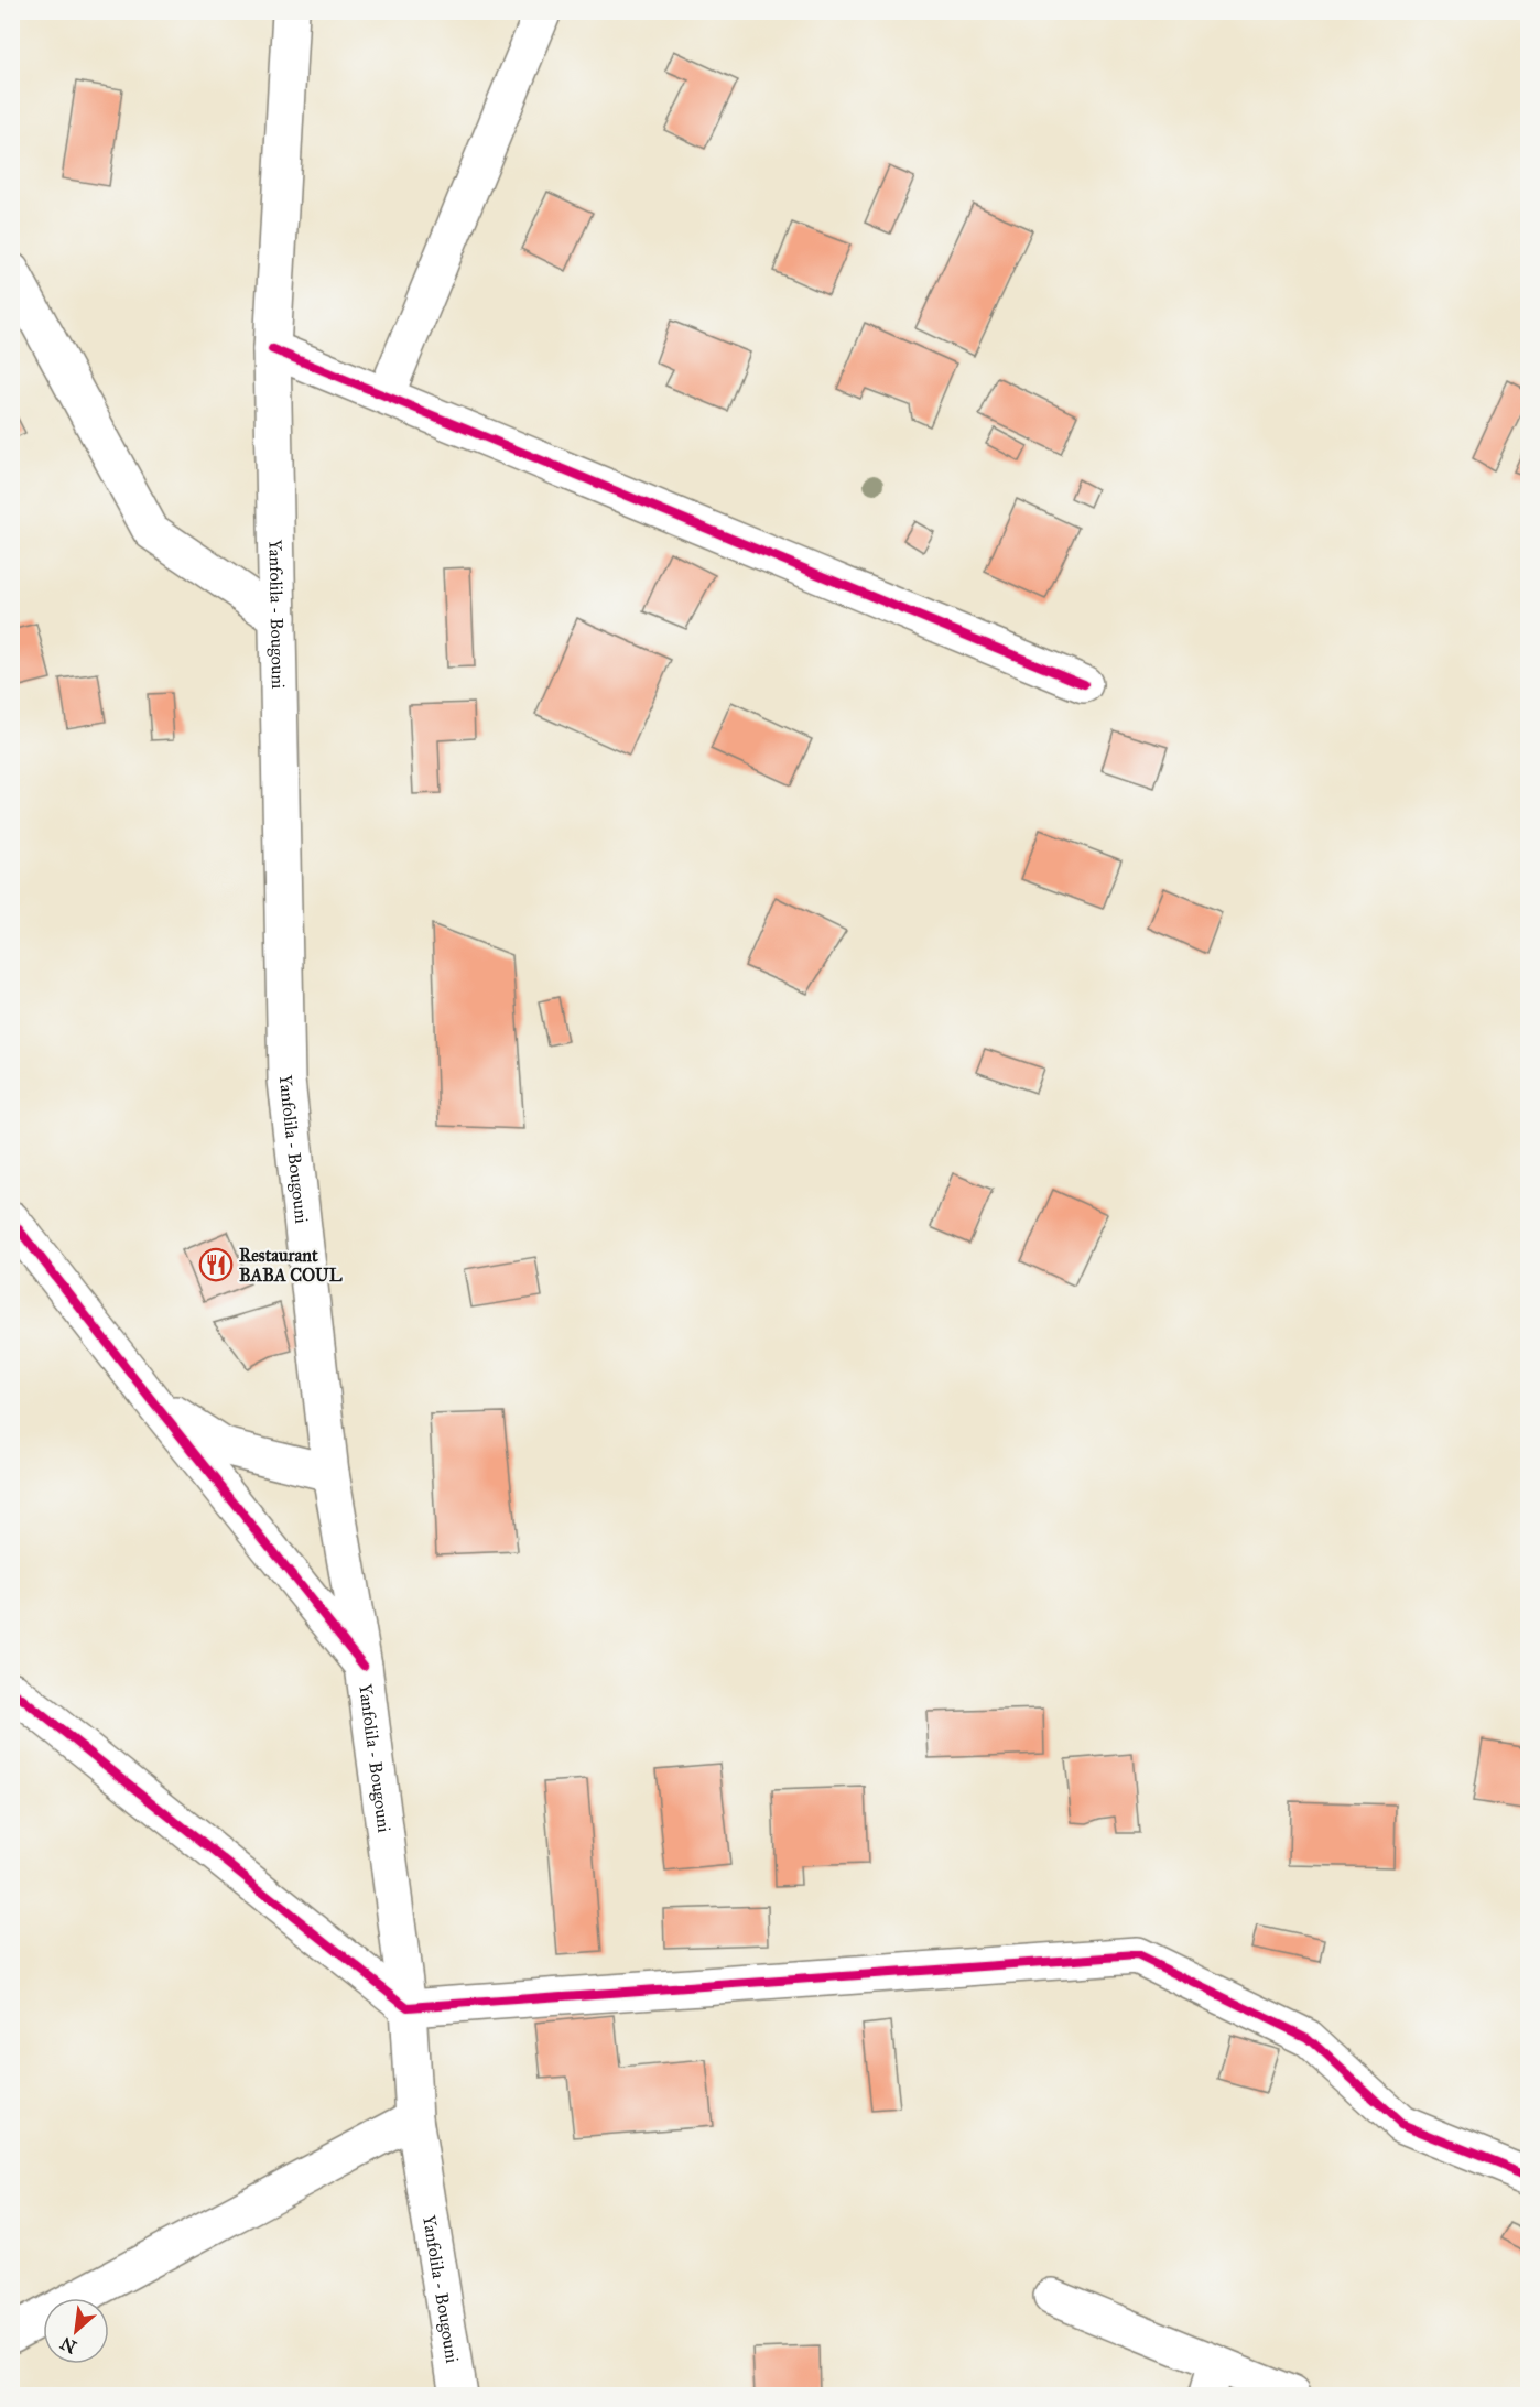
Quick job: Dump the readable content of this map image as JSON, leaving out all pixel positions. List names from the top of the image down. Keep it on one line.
{"streets":{"street":["Yanfolila - Bougouni"]},"places":{"restaurant":["Restaurant BABA COUL"]},"north":"bottom left"}
